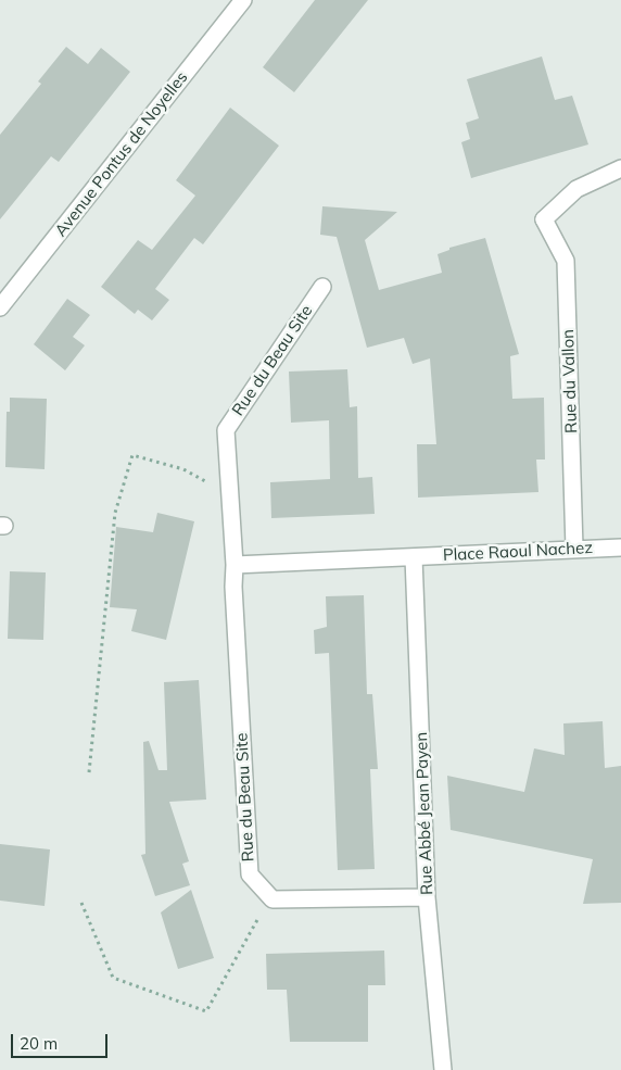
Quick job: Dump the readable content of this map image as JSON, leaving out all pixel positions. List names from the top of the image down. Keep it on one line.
{"streets":{"street":["Avenue Pontus de Noyelles","Rue du Beau Site","Rue du Vallon","Place Raoul Nachez","Rue Abbé Jean Payen"]},"crossings":[["Rue du Vallon","Place Raoul Nachez"],["Place Raoul Nachez","Rue Abbé Jean Payen"]],"scale_bar":"20 m"}
